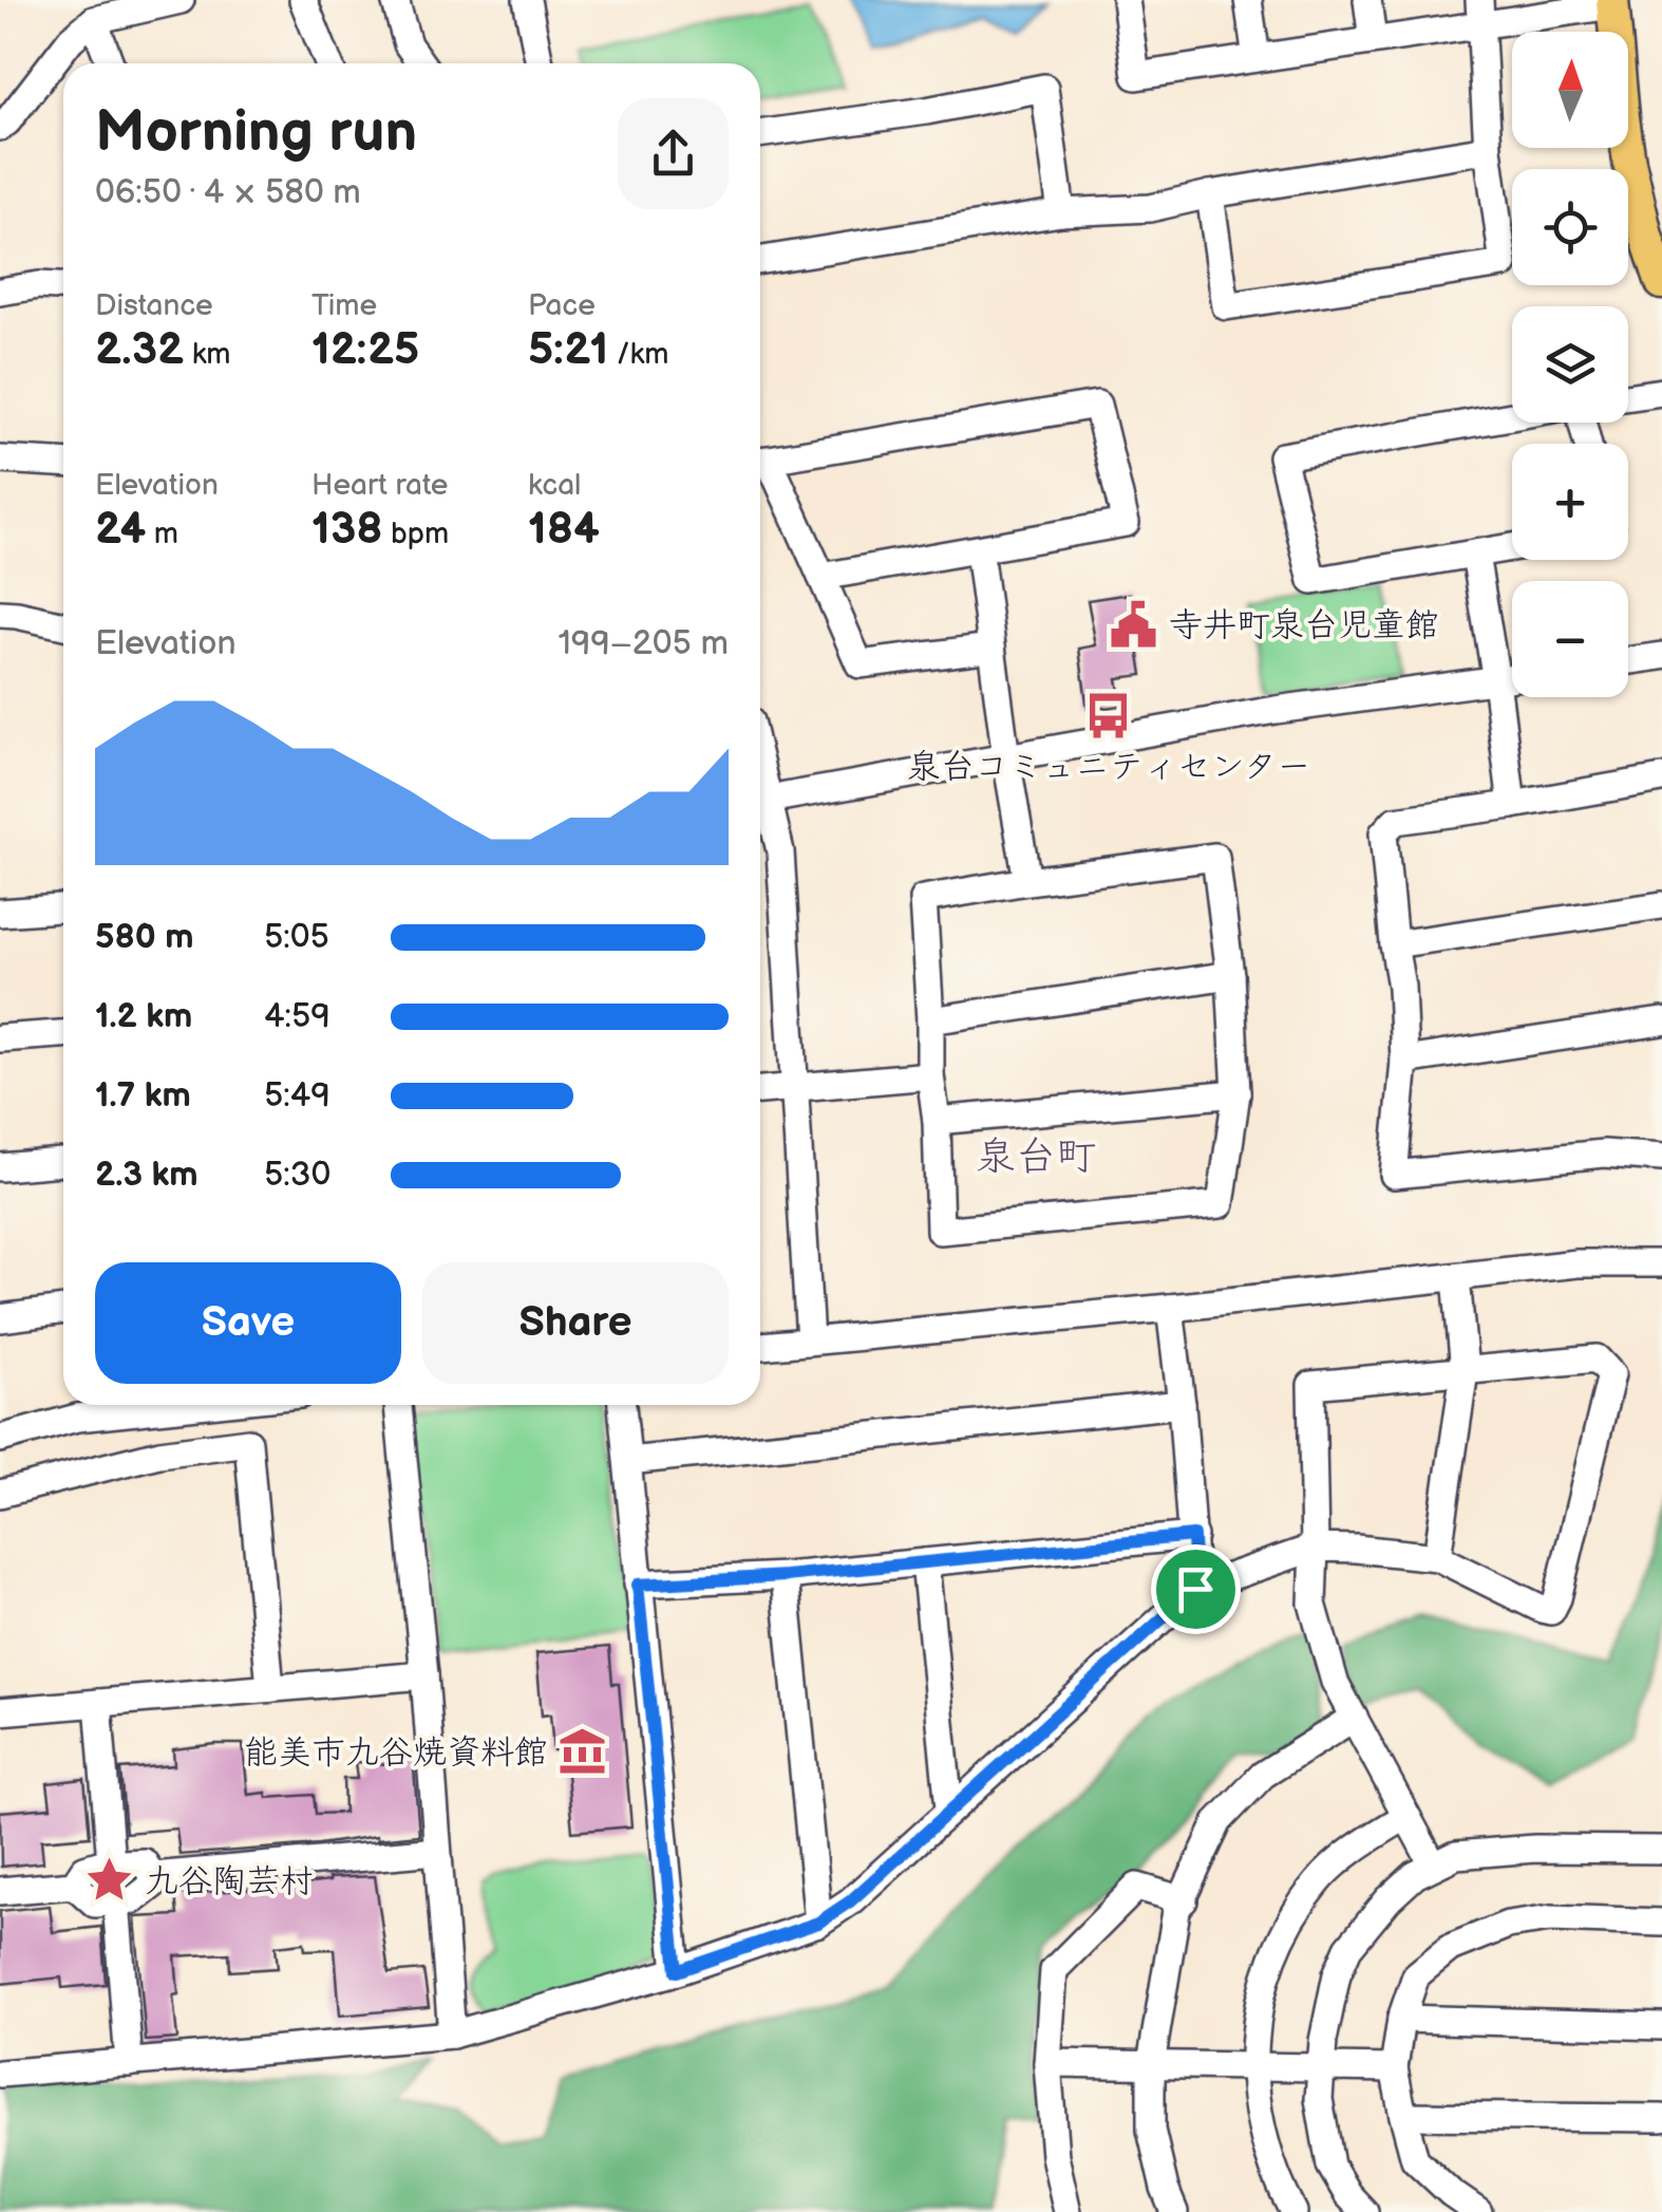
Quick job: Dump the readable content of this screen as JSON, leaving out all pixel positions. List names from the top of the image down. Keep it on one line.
{"districts":["泉台町"],"places":{"public building":["寺井町泉台児童館"],"bus stop":["泉台コミュニティセンター"],"museum":["能美市九谷焼資料館"],"place":["九谷陶芸村"]},"north":"top","page":{"map_buttons":["+","−"],"heading":["Morning run","06:50 · 4 × 580 m"],"stats":[["Distance","2.32 km"],["Time","12:25"],["Pace","5:21 /km"],["Elevation","24 m"],["Heart rate","138 bpm"],["kcal","184"]],"chart":["Elevation","199–205 m"],"list":[{"name":"580 m","note":"5:05"},{"name":"1.2 km","note":"4:59"},{"name":"1.7 km","note":"5:49"},{"name":"2.3 km","note":"5:30"}],"buttons":["Save","Share"]}}
